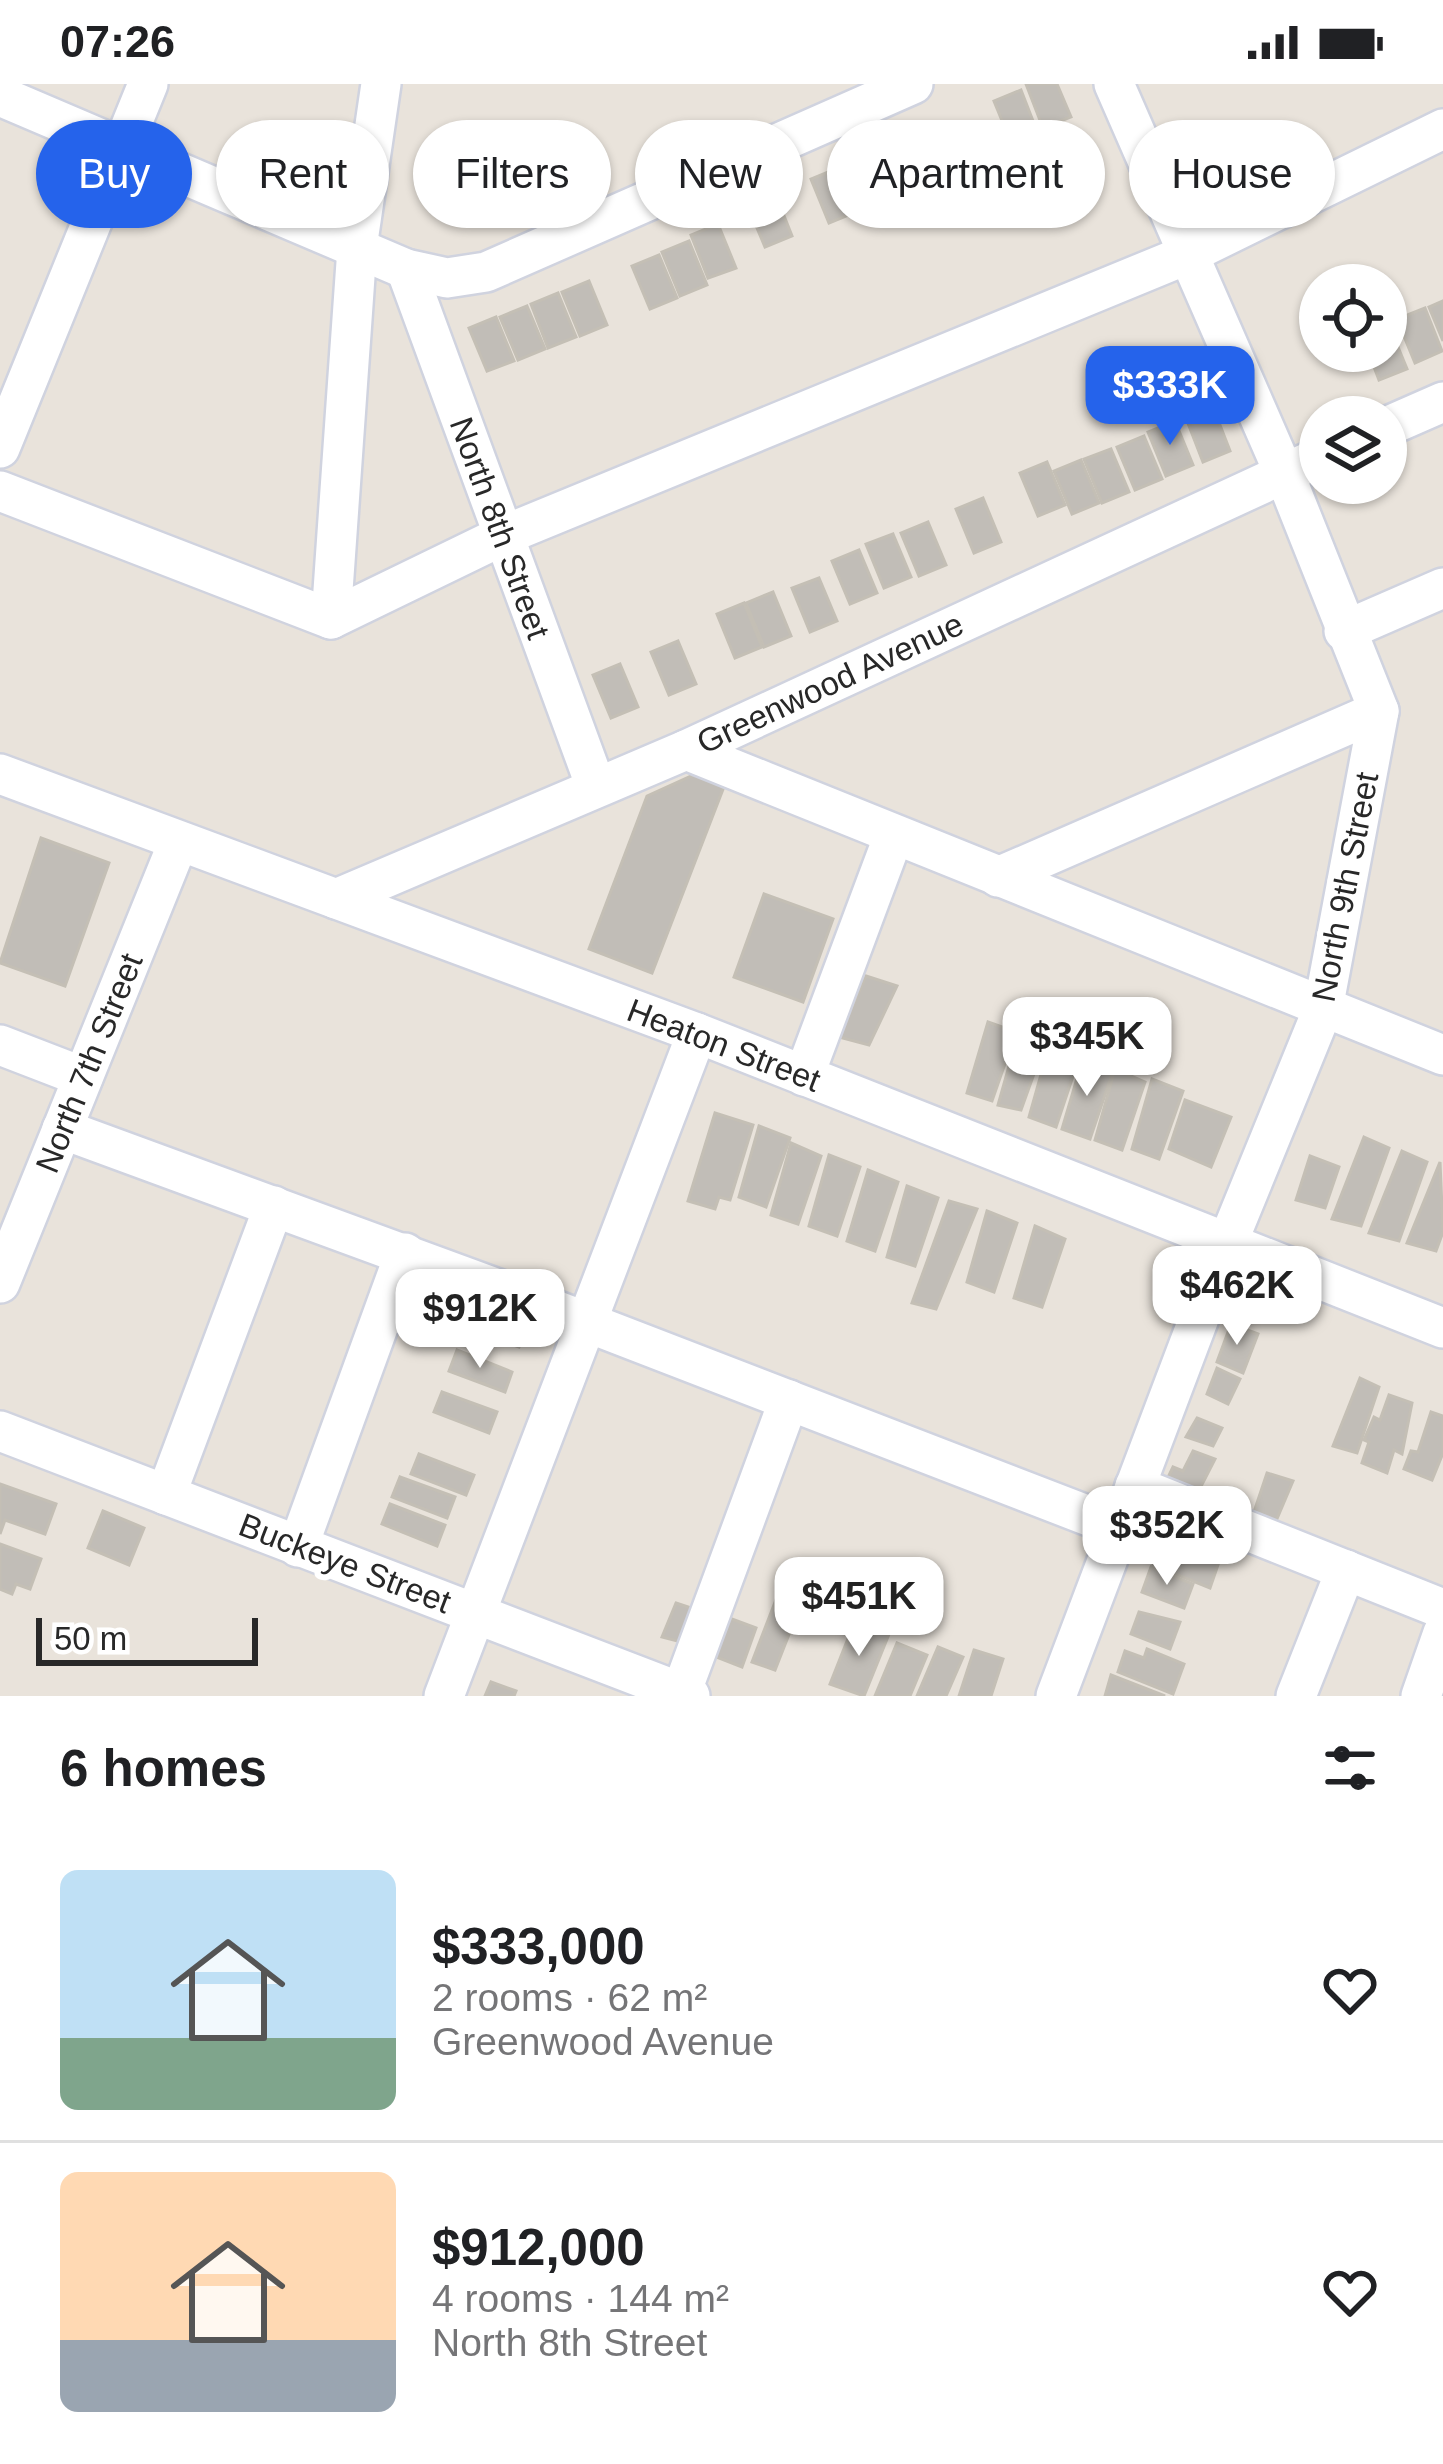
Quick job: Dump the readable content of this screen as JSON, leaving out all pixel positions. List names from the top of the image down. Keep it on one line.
{"streets":{"street":["North 8th Street","Greenwood Avenue","North 9th Street","Heaton Street","North 7th Street","Buckeye Street"]},"crossings":[["North 8th Street","Greenwood Avenue"],["Greenwood Avenue","Heaton Street"],["North 9th Street","Heaton Street"],["Heaton Street","North 7th Street"]],"scale_bar":"50 m","page":{"status":"07:26","chip":["Buy","Rent","Filters","New","Apartment","House"],"price":["$333K","$345K","$462K","$912K","$352K","$451K"],"scale":"50 m","heading":"6 homes","list":[{"name":"$333,000","note":"2 rooms · 62 m² · Greenwood Avenue"},{"name":"$912,000","note":"4 rooms · 144 m² · North 8th Street"}]}}
